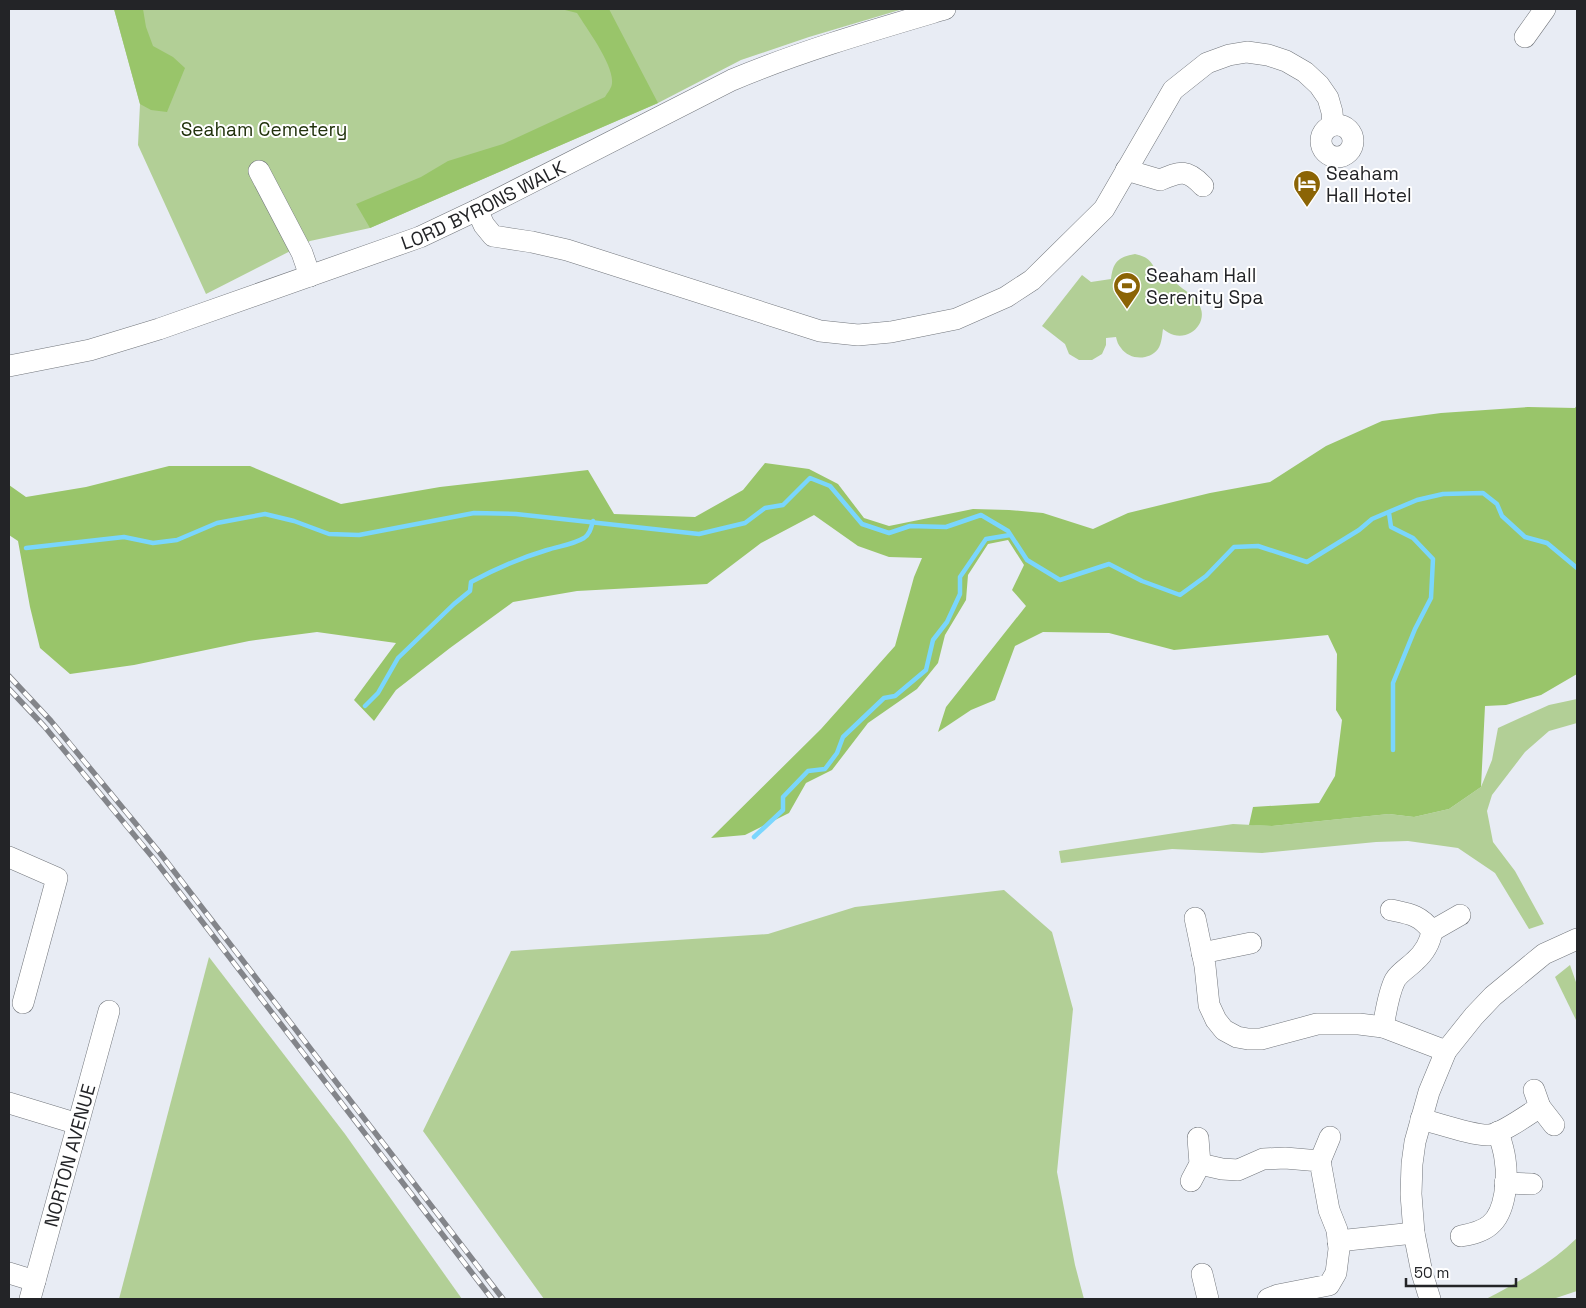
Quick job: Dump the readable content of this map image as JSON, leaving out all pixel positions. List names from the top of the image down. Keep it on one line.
{"streets":{"street":["LORD BYRONS WALK","NORTON AVENUE"]},"parks":["Seaham Cemetery"],"places":{"hotel":["Seaham Hall Hotel"],"sports":["Seaham Hall Serenity Spa"]},"scale_bar":"50 m"}
